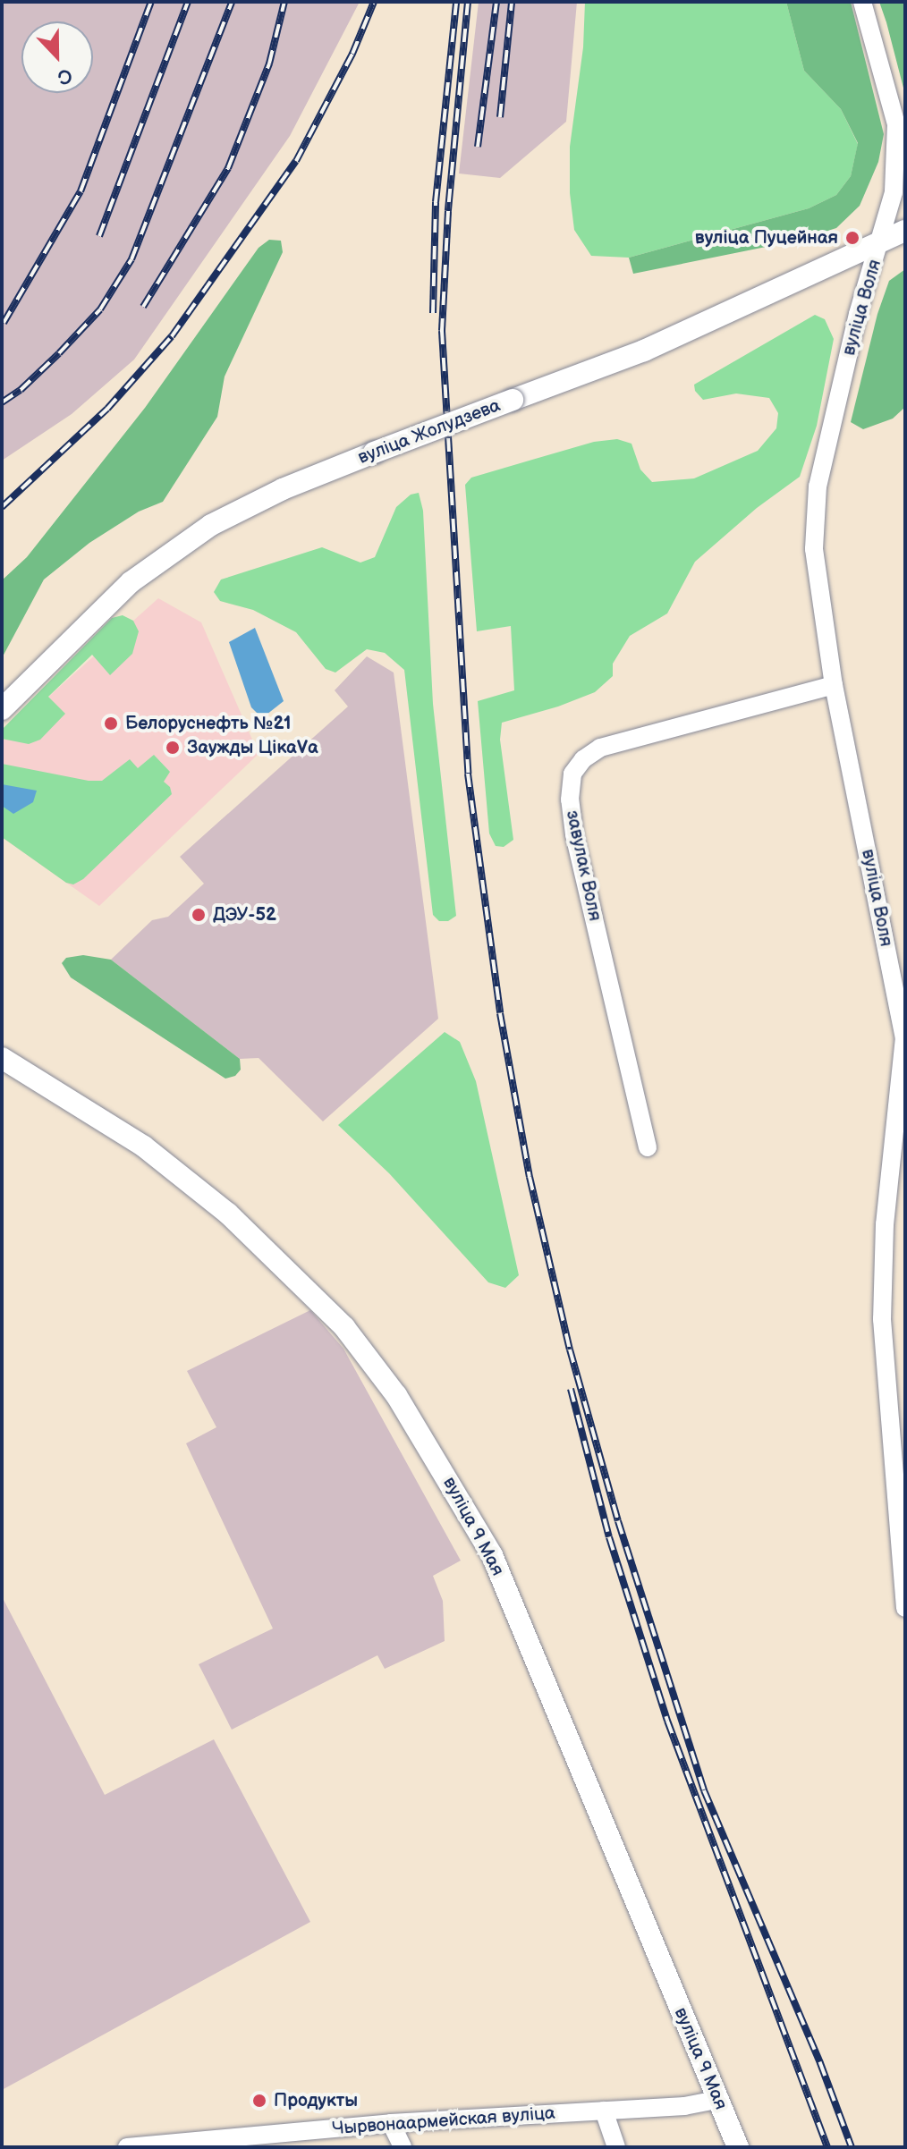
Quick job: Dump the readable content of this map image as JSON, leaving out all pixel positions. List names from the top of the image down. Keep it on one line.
{"streets":{"main road":["вуліца Жолудзева","вуліца 9 Мая"],"street":["вуліца Воля","завулак Воля","Чырвонаармейская вуліца"]},"crossings":[["вуліца Воля","вуліца Жолудзева"],["вуліца Воля","завулак Воля"],["вуліца 9 Мая","Чырвонаармейская вуліца"]],"places":["вуліца Пуцейная","Белоруснефть №21","Заужды ЦікаVа","ДЭУ-52","Продукты"],"north":"bottom"}
